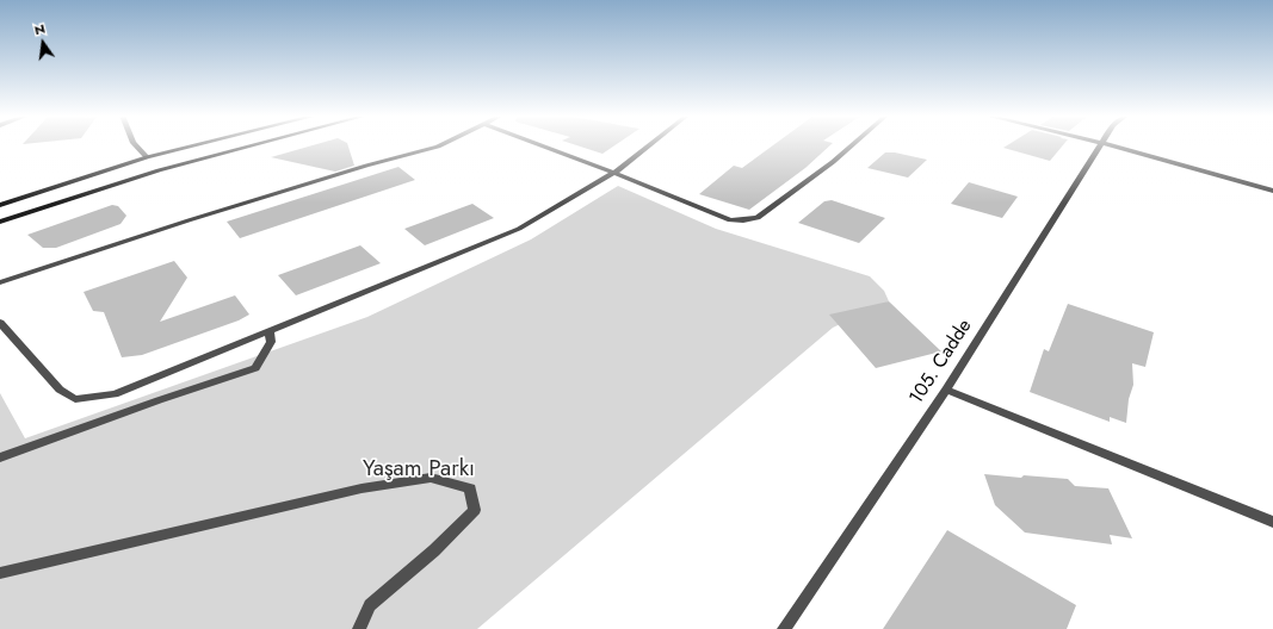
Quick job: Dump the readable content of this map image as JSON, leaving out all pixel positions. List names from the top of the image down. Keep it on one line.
{"streets":{"street":["105. Cadde"]},"parks":["Yaşam Parkı"],"north":"top"}
